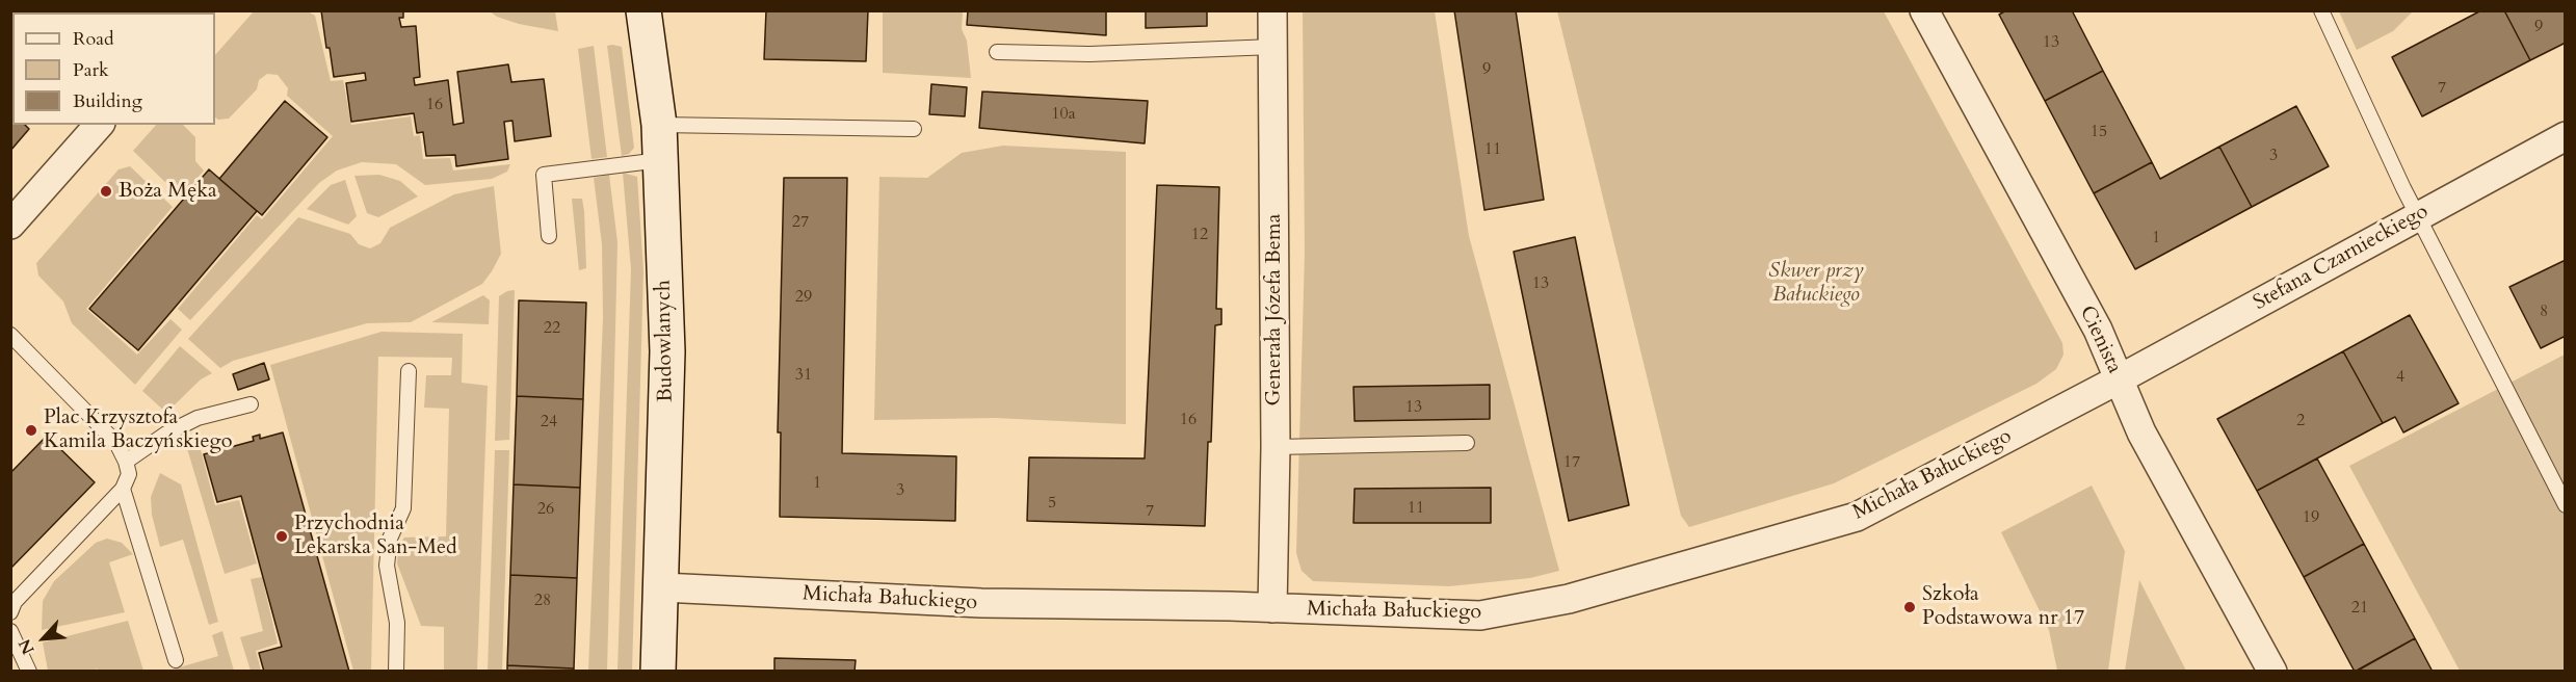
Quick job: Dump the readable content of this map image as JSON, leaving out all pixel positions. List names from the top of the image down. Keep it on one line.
{"streets":{"street":["Stefana Czarnieckiego","Generała Józefa Bema","Cienista","Budowlanych","Michała Bałuckiego"]},"crossings":[["Stefana Czarnieckiego","Cienista"],["Stefana Czarnieckiego","Michała Bałuckiego"],["Generała Józefa Bema","Michała Bałuckiego"],["Cienista","Michała Bałuckiego"],["Budowlanych","Michała Bałuckiego"]],"parks":["Skwer przy Bałuckiego"],"places":["Boża Męka","Plac Krzysztofa Kamila Baczyńskiego","Przychodnia Lekarska San-Med","Szkoła Podstawowa nr 17"],"house_numbers":["9","13","9","7","16","10a","15","11","3","27","12","1","13","29","8","22","31","4","13","16","2","24","17","1","3","5","11","26","7","19","28","21"],"legend":["Road","Park","Building"],"north":"bottom left"}
